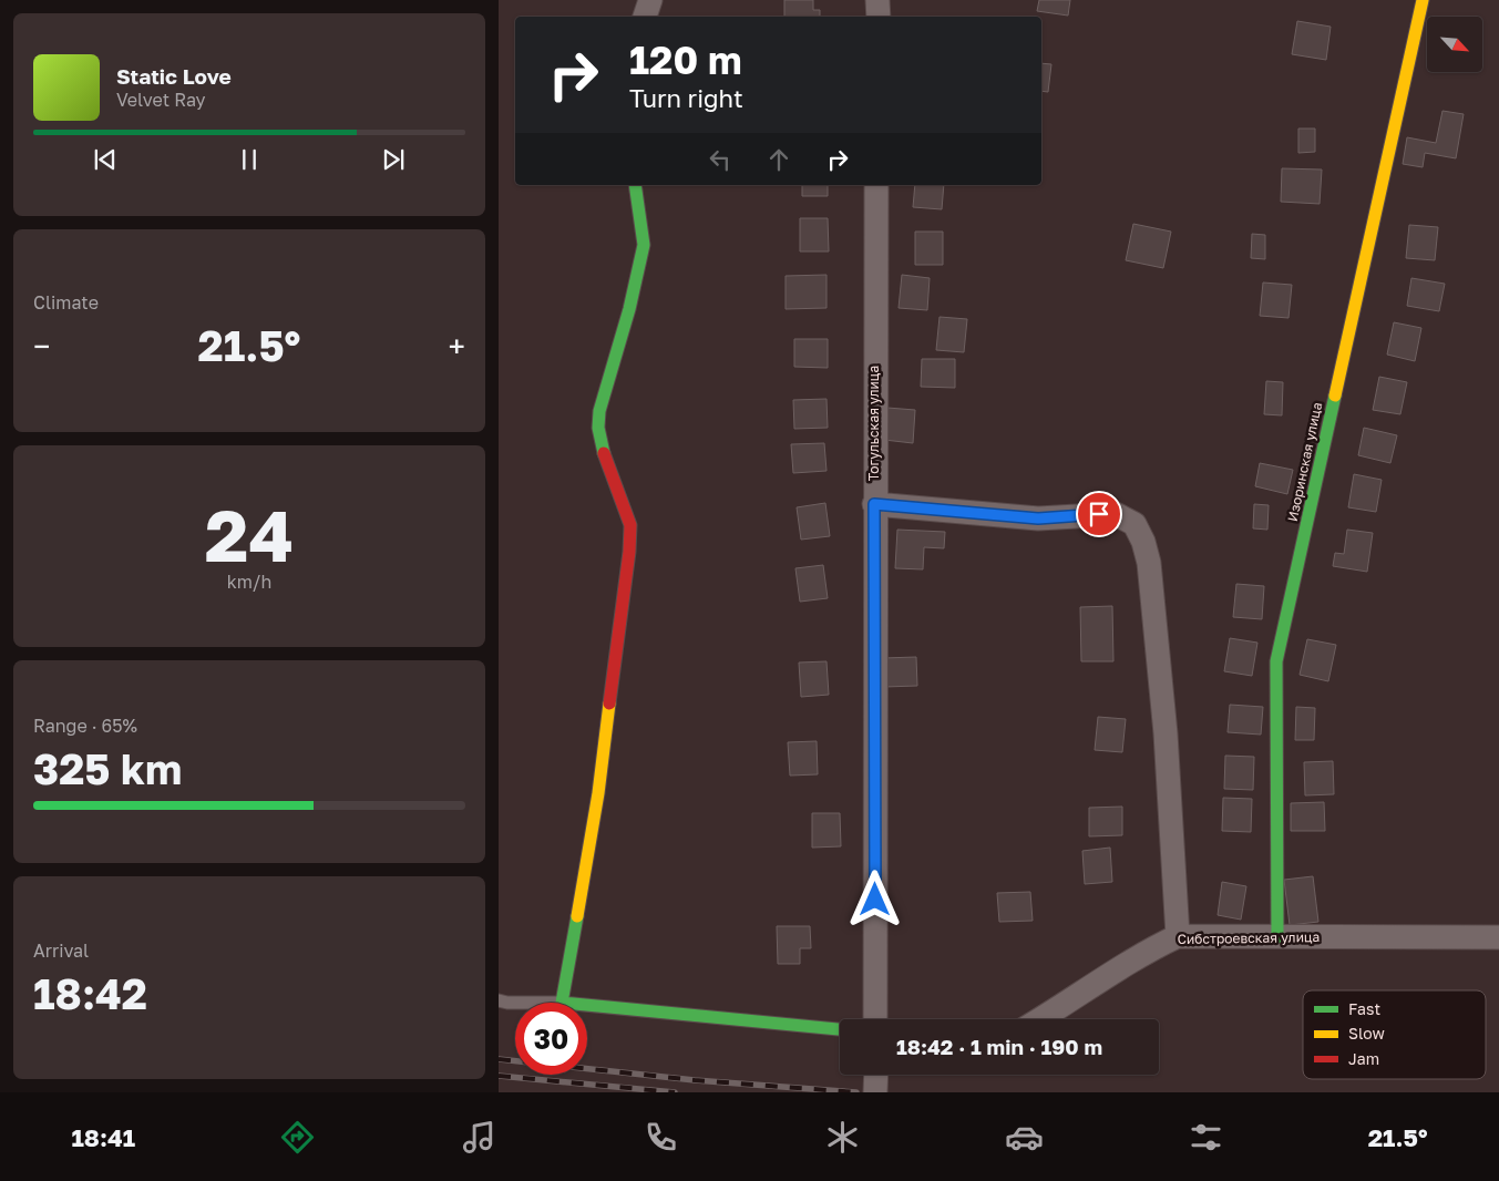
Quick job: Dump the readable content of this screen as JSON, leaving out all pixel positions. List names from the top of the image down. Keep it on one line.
{"streets":{"street":["Тогульская улица","Изоринская улица","Сибстроевская улица"]},"crossings":[["Изоринская улица","Сибстроевская улица"]],"legend":["Fast","Slow","Jam"],"north":"bottom right","page":{"turn":["120 m","Turn right"],"song":["Static Love","Velvet Ray"],"tile":["Climate",["24","km/h"],["Range · 65%","325 km"],["Arrival","18:42"]],"heat":["−","21.5°","+"],"limit":"30","trip":"18:42 · 1 min · 190 m","tabs":["18:41","21.5°"]}}
